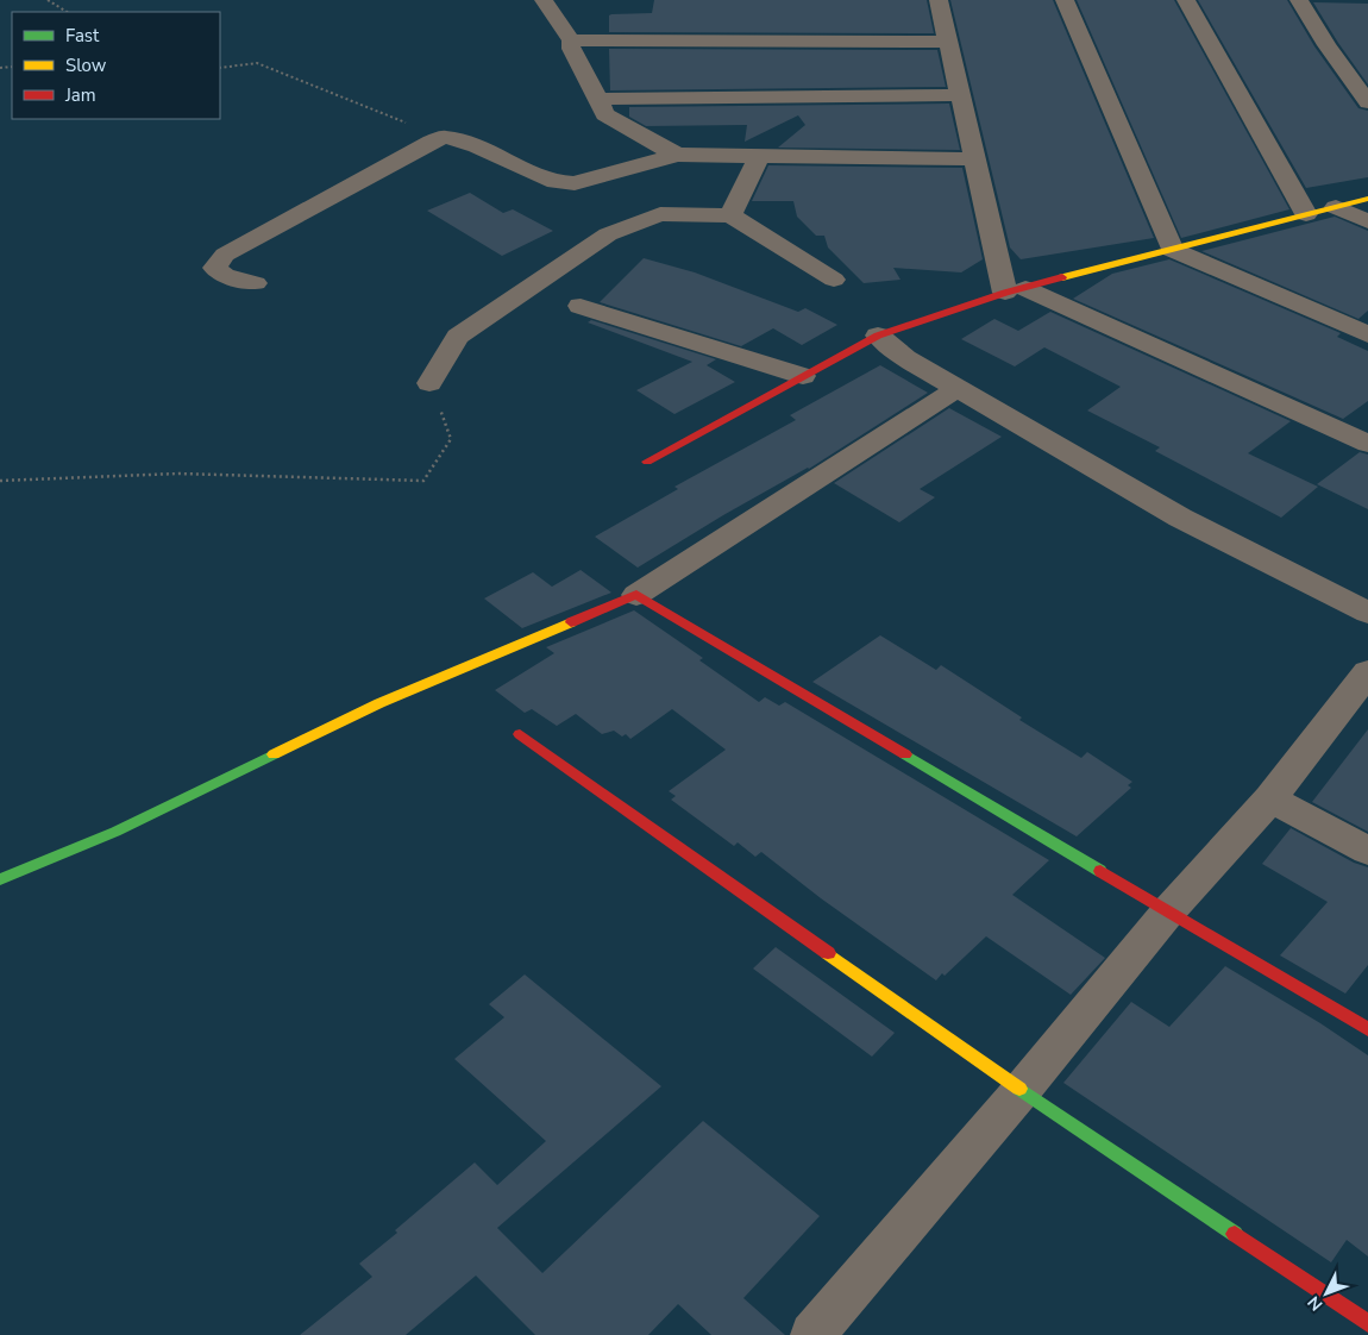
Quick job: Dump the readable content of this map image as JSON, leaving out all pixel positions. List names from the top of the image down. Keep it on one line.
{"legend":["Fast","Slow","Jam"],"north":"bottom left"}
